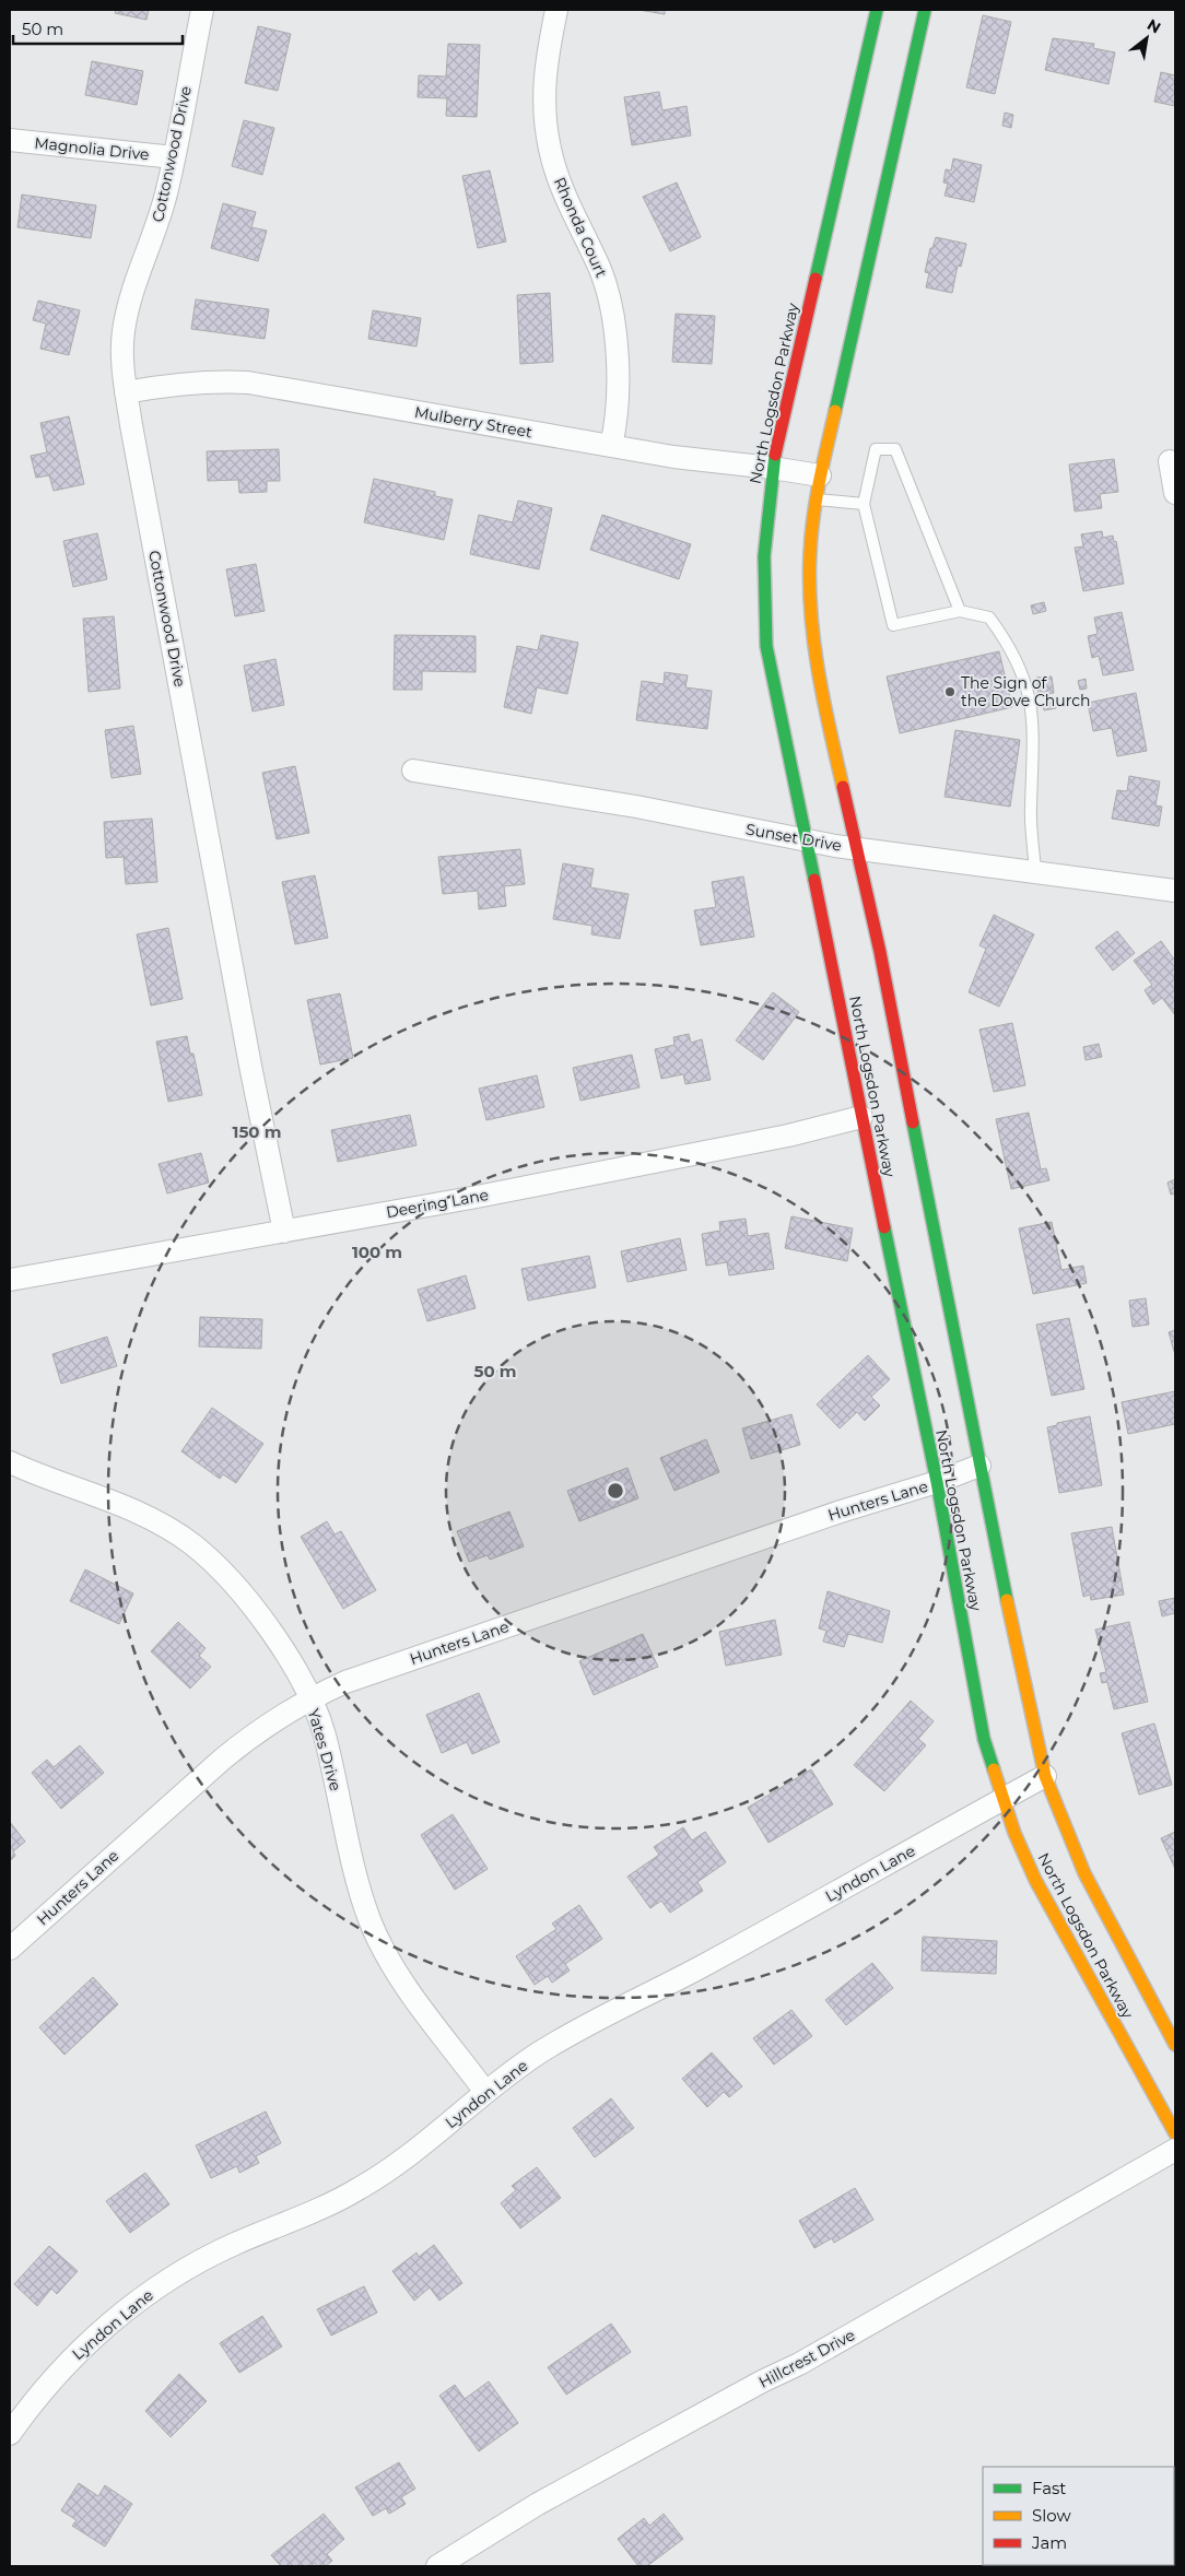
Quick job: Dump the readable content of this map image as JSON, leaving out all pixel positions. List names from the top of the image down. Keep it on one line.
{"streets":{"main road":["North Logsdon Parkway"],"street":["Magnolia Drive","Cottonwood Drive","Rhonda Court","Mulberry Street","Sunset Drive","Deering Lane","Hunters Lane","Yates Drive","Lyndon Lane","Hillcrest Drive"]},"crossings":[["Magnolia Drive","Cottonwood Drive"],["Cottonwood Drive","Mulberry Street"],["Cottonwood Drive","Deering Lane"],["Rhonda Court","Mulberry Street"],["North Logsdon Parkway","Mulberry Street"],["North Logsdon Parkway","Sunset Drive"],["North Logsdon Parkway","Deering Lane"],["North Logsdon Parkway","Hunters Lane"],["North Logsdon Parkway","Lyndon Lane"],["Hunters Lane","Yates Drive"],["Yates Drive","Lyndon Lane"]],"places":["The Sign of the Dove Church"],"legend":["Fast","Slow","Jam"],"scale_bar":"50 m","north":"top right","rings":["150 m","100 m","50 m"]}
